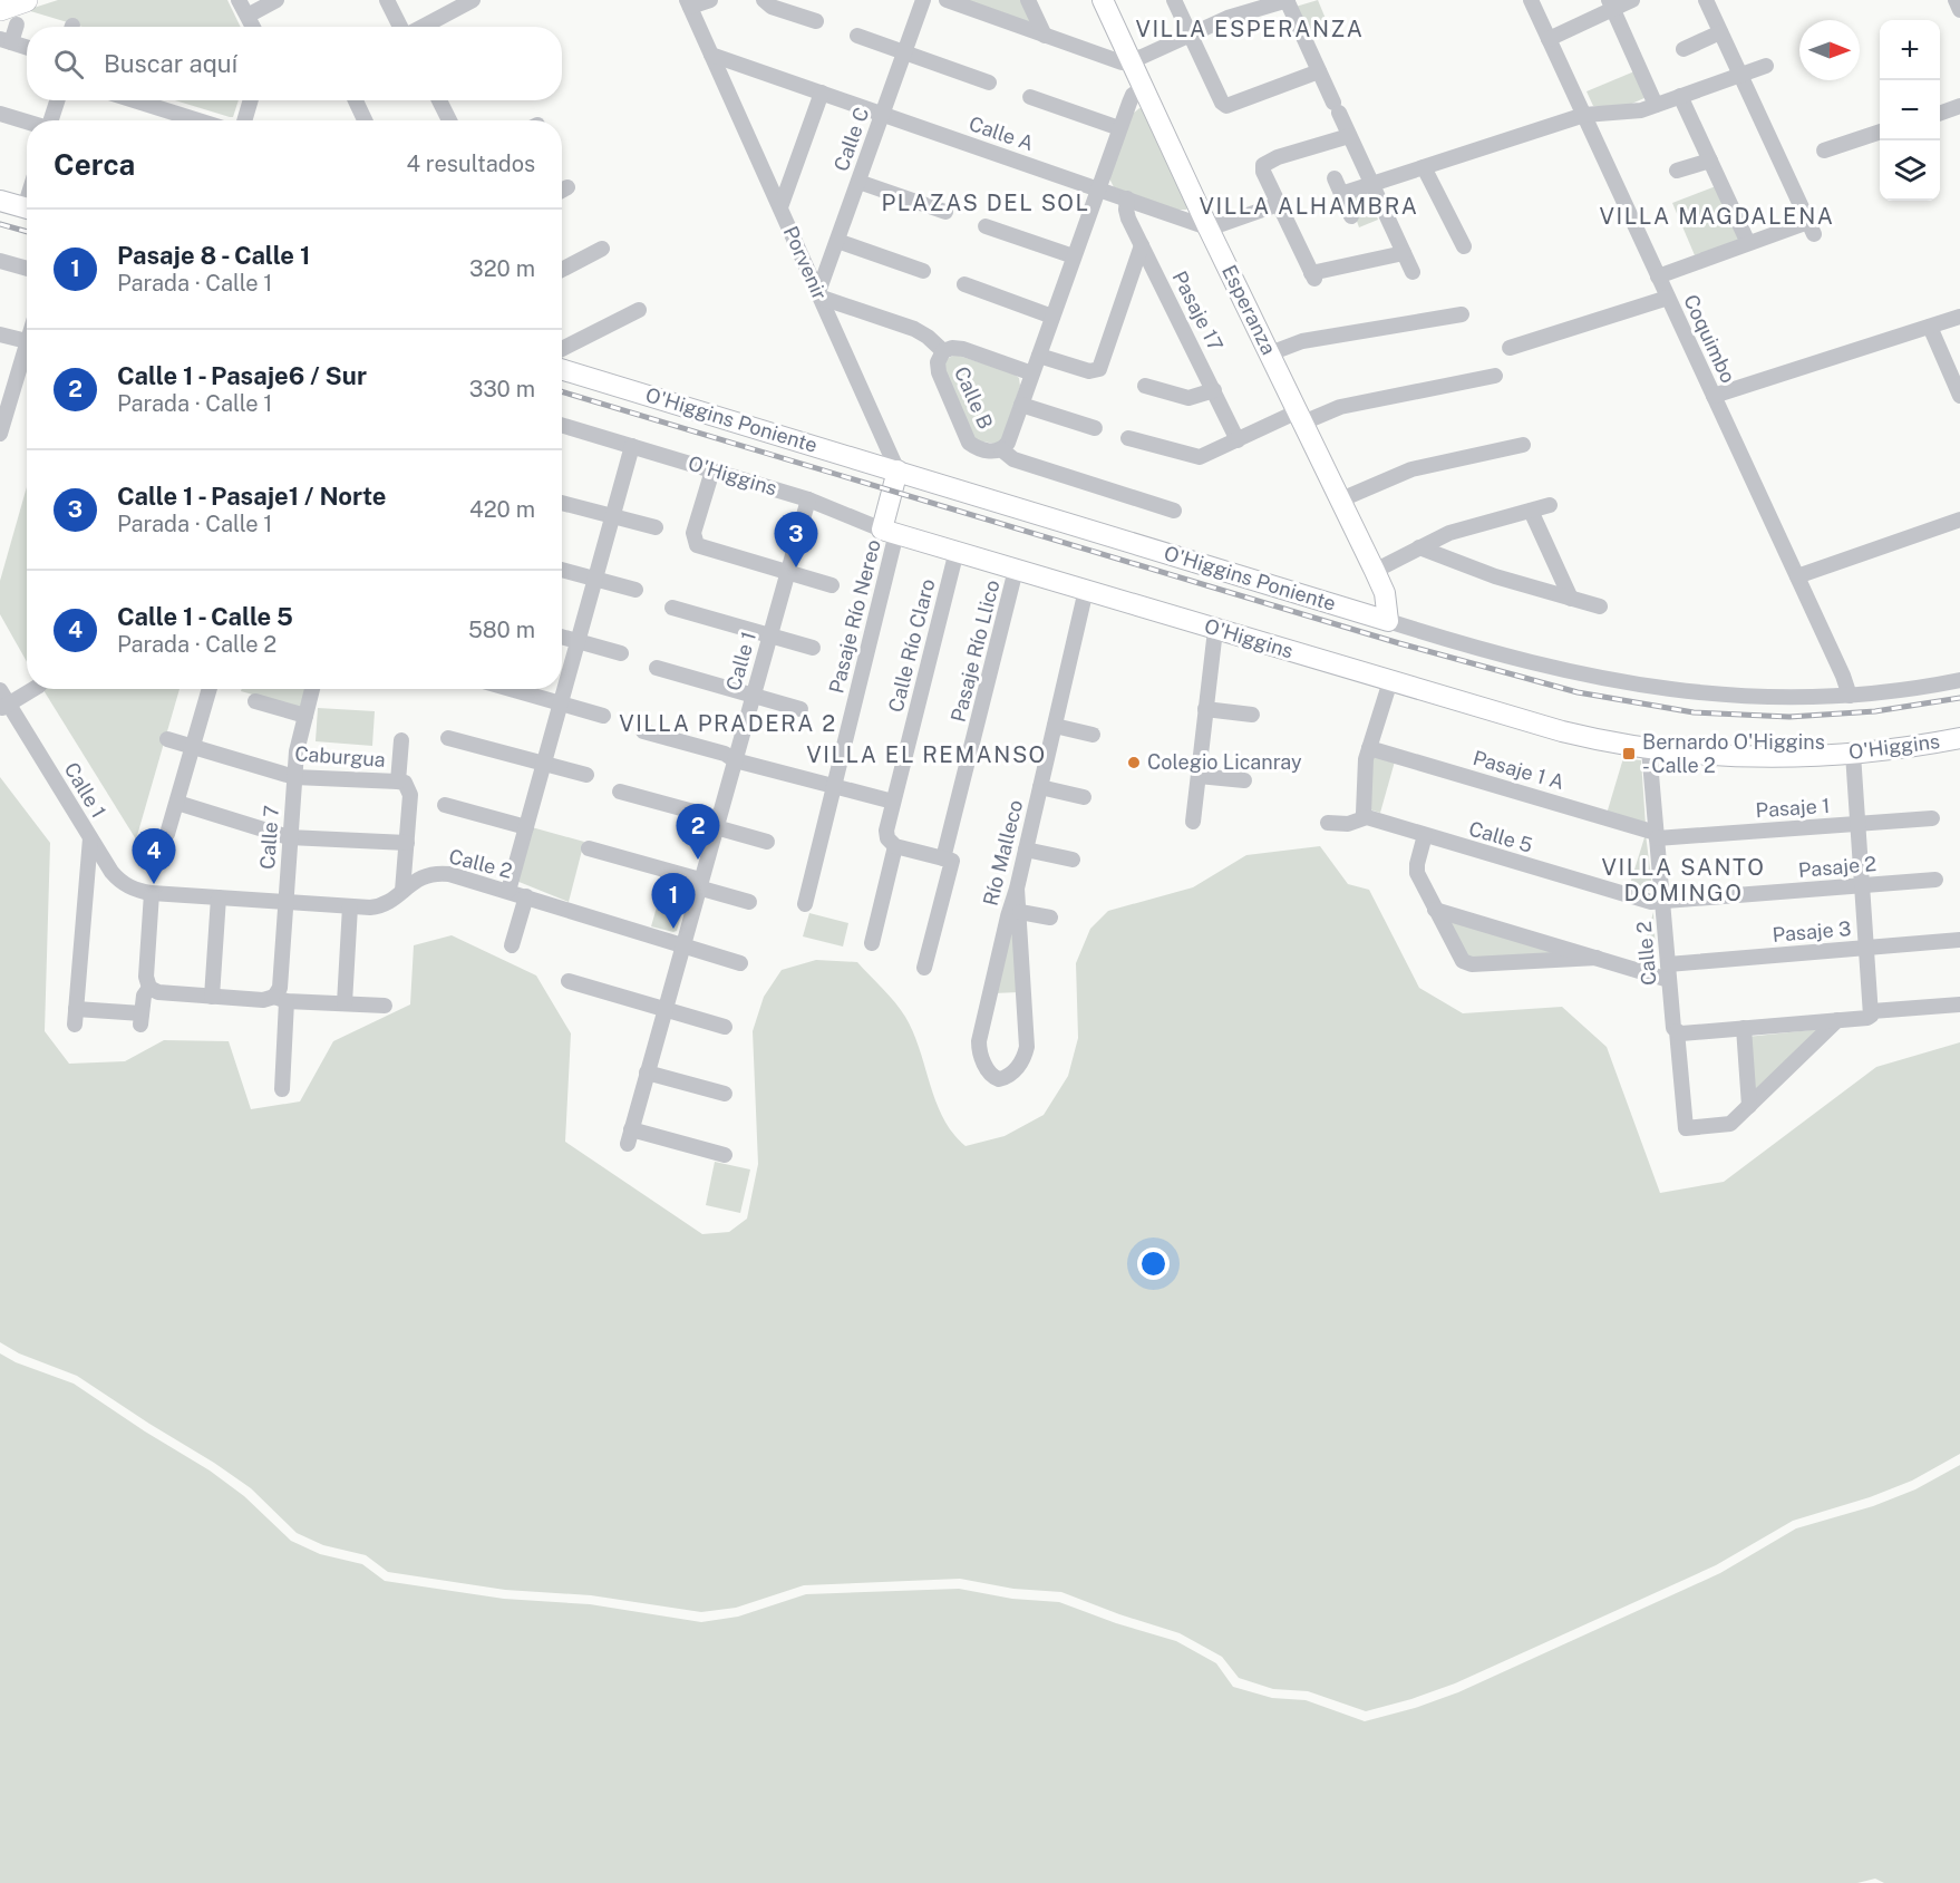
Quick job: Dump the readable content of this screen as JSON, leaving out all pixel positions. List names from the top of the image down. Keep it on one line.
{"streets":{"street":["Calle A","Calle C","Porvenir","Esperanza","Pasaje 17","Coquimbo","Calle B","O'Higgins Poniente","O'Higgins","Pasaje Río Nereo","Calle Río Claro","Pasaje Río Llico","Calle 1","Caburgua","Pasaje 1 A","Pasaje 1","Calle 7","Calle 5","Río Malleco","Calle 2","Pasaje 2","Pasaje 3"]},"crossings":[["Calle A","Calle C"],["Calle A","Porvenir"],["Calle A","Esperanza"],["Calle A","Pasaje 17"],["Calle A","Calle B"],["Calle C","Porvenir"],["Porvenir","O'Higgins Poniente"],["Esperanza","Calle B"],["Esperanza","O'Higgins Poniente"],["Coquimbo","O'Higgins Poniente"],["O'Higgins","Pasaje Río Nereo"],["O'Higgins","Calle Río Claro"],["O'Higgins","Pasaje Río Llico"],["O'Higgins","Calle 1"],["O'Higgins","Río Malleco"],["O'Higgins","Calle 2"],["Calle 1","Calle 2"],["Caburgua","Calle 7"],["Caburgua","Calle 2"],["Pasaje 1 A","Pasaje 1"],["Pasaje 1 A","Calle 2"],["Pasaje 1","Calle 2"],["Calle 7","Calle 2"],["Calle 5","Calle 2"],["Calle 5","Pasaje 2"],["Calle 2","Pasaje 2"],["Calle 2","Pasaje 3"]],"districts":["VILLA ESPERANZA","PLAZAS DEL SOL","VILLA ALHAMBRA","VILLA MAGDALENA","VILLA PRADERA 2","VILLA EL REMANSO","VILLA SANTO DOMINGO"],"places":{"transit":["Bernardo O'Higgins - Calle 2"],"other":["Colegio Licanray"]},"north":"right","page":{"map_buttons":["+","−"],"search":"Buscar aquí","heading":["Cerca","4 resultados"],"list":[{"mark":"1","name":"Pasaje 8 - Calle 1","note":"Parada · Calle 1","value":"320 m"},{"mark":"2","name":"Calle 1 - Pasaje6 / Sur","note":"Parada · Calle 1","value":"330 m"},{"mark":"3","name":"Calle 1 - Pasaje1 / Norte","note":"Parada · Calle 1","value":"420 m"},{"mark":"4","name":"Calle 1 - Calle 5","note":"Parada · Calle 2","value":"580 m"}],"pins":["3","2","4","1"]}}
